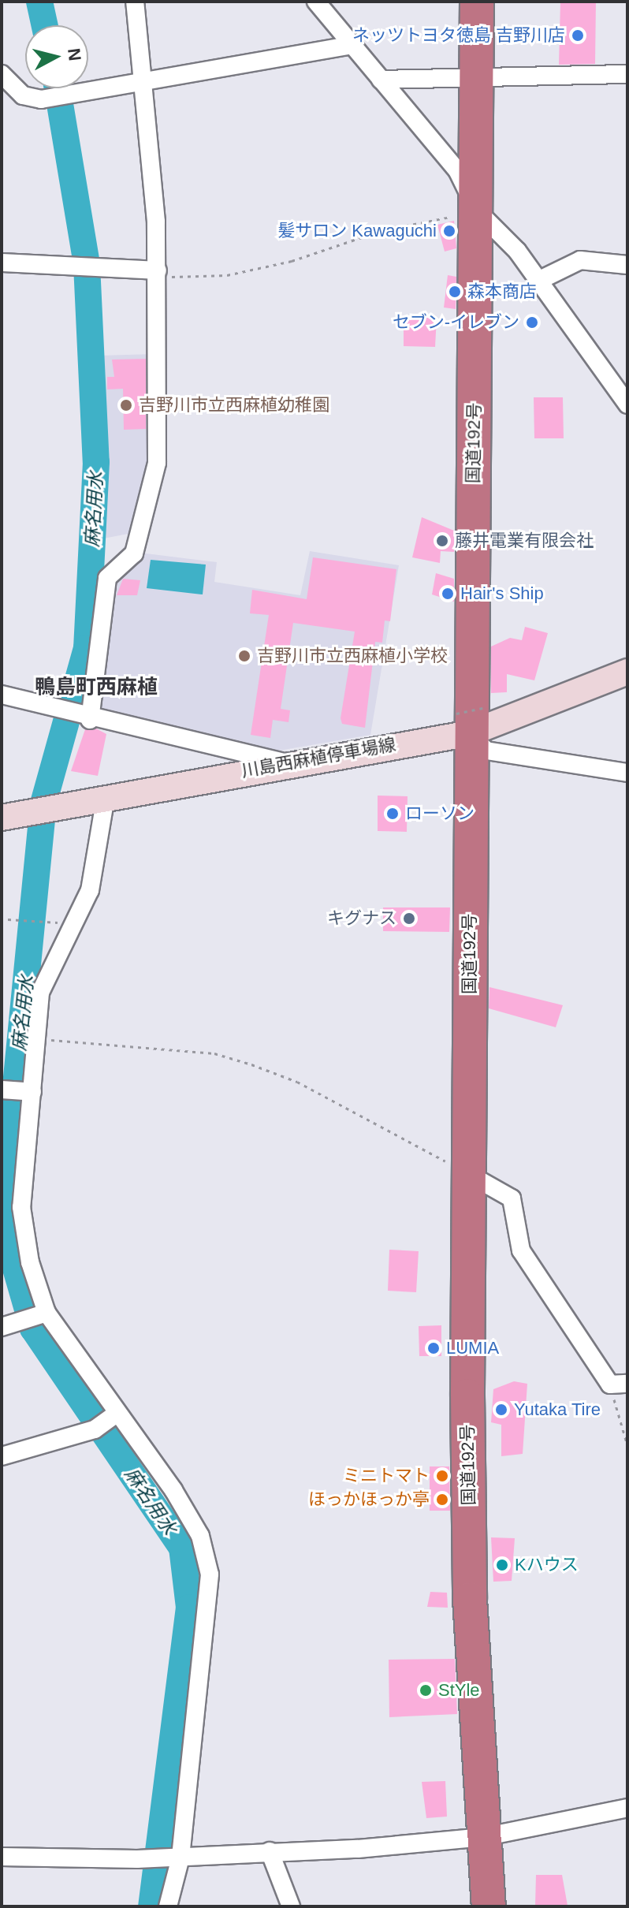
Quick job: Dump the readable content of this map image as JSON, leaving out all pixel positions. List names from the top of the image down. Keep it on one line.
{"streets":{"highway":["国道192号"],"main road":["川島西麻植停車場線"]},"crossings":[["国道192号","川島西麻植停車場線"]],"districts":["鴨島町西麻植"],"water":["麻名用水"],"places":["ネッツトヨタ徳島 吉野川店","髪サロン Kawaguchi","森本商店","セブン-イレブン","吉野川市立西麻植幼稚園","藤井電業有限会社","Hair's Ship","吉野川市立西麻植小学校","ローソン","キグナス","LUMIA","Yutaka Tire","ミニトマト","ほっかほっか亭","Kハウス","StYle"],"north":"right"}
